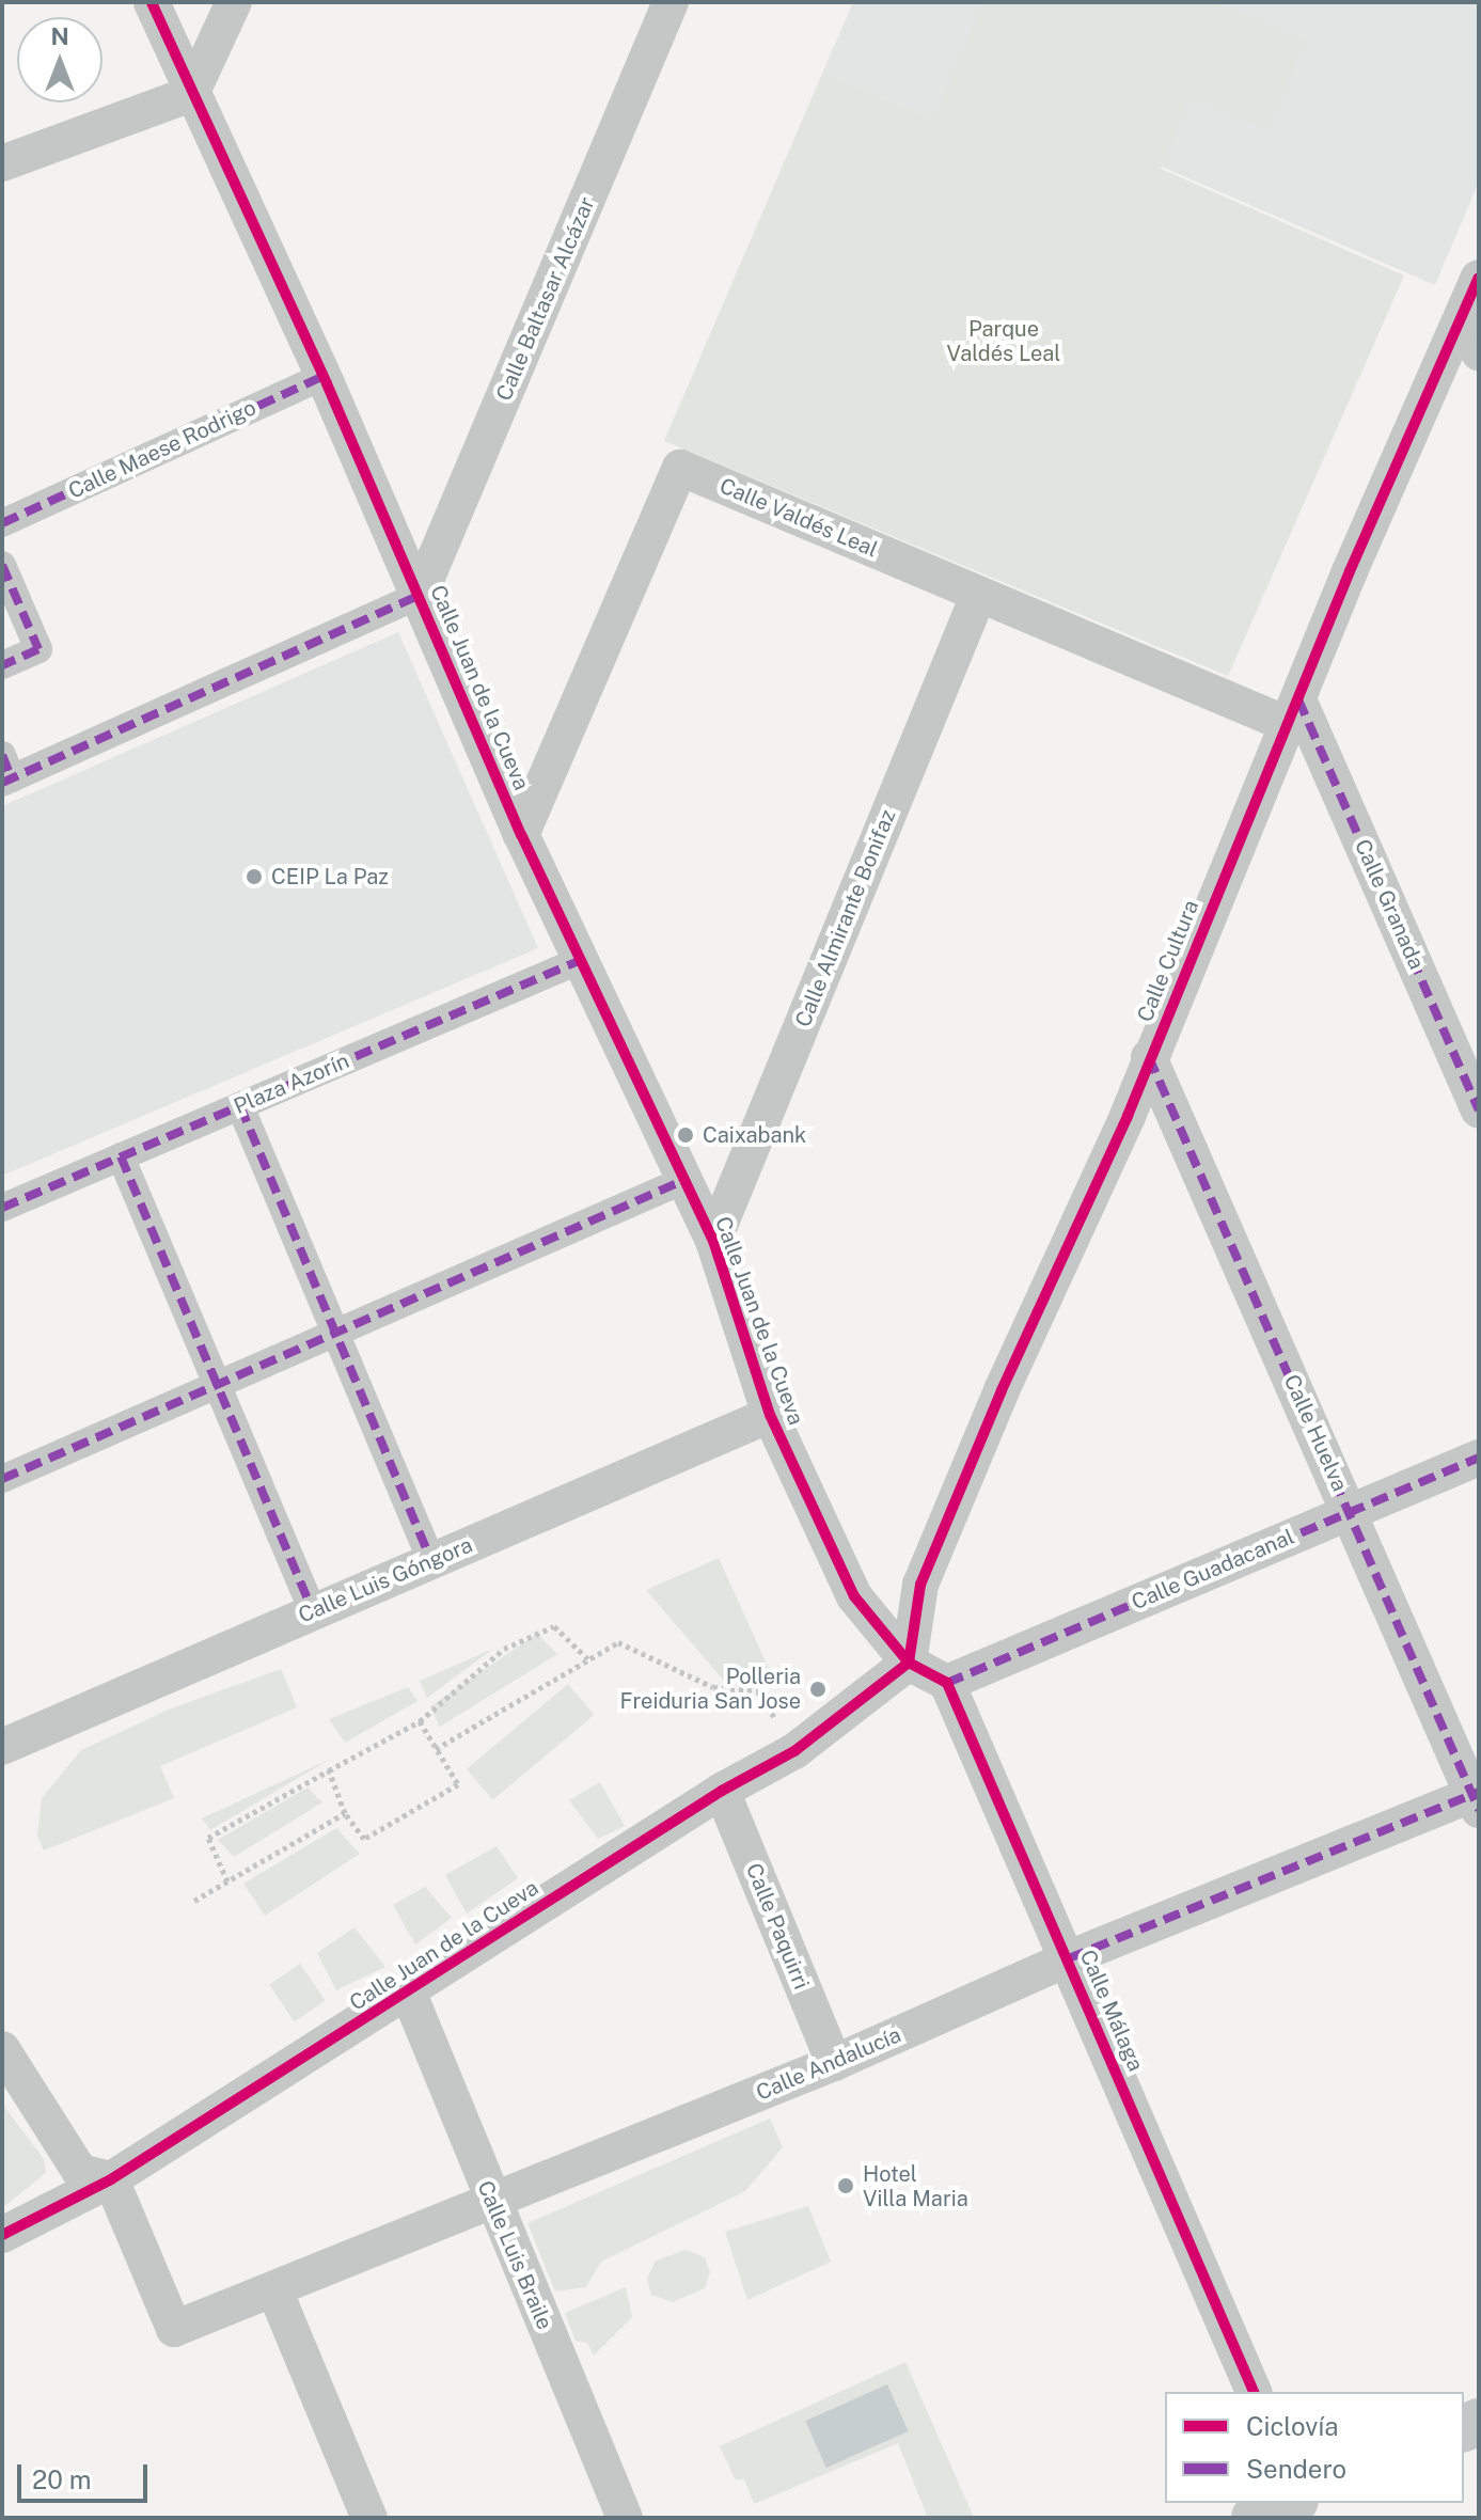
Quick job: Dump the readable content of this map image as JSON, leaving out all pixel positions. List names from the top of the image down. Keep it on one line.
{"streets":{"street":["Calle Baltasar Alcázar","Calle Maese Rodrigo","Calle Valdés Leal","Calle Juan de la Cueva","Calle Granada","Calle Almirante Bonifaz","Calle Cultura","Plaza Azorín","Calle Huelva","Calle Guadacanal","Calle Luis Góngora","Calle Paquirri","Calle Málaga","Calle Andalucía","Calle Luis Braile"]},"crossings":[["Calle Baltasar Alcázar","Calle Juan de la Cueva"],["Calle Maese Rodrigo","Calle Juan de la Cueva"],["Calle Valdés Leal","Calle Juan de la Cueva"],["Calle Valdés Leal","Calle Granada"],["Calle Valdés Leal","Calle Almirante Bonifaz"],["Calle Valdés Leal","Calle Cultura"],["Calle Juan de la Cueva","Calle Almirante Bonifaz"],["Calle Juan de la Cueva","Calle Cultura"],["Calle Juan de la Cueva","Plaza Azorín"],["Calle Juan de la Cueva","Calle Luis Góngora"],["Calle Juan de la Cueva","Calle Paquirri"],["Calle Juan de la Cueva","Calle Andalucía"],["Calle Juan de la Cueva","Calle Luis Braile"],["Calle Granada","Calle Cultura"],["Calle Cultura","Calle Huelva"],["Calle Huelva","Calle Guadacanal"],["Calle Huelva","Calle Andalucía"],["Calle Guadacanal","Calle Málaga"],["Calle Paquirri","Calle Andalucía"],["Calle Málaga","Calle Andalucía"],["Calle Andalucía","Calle Luis Braile"]],"parks":["Parque Valdés Leal"],"places":["CEIP La Paz","Caixabank","Polleria Freiduria San Jose","Hotel Villa Maria"],"legend":["Ciclovía","Sendero"],"scale_bar":"20 m","north":"top"}
